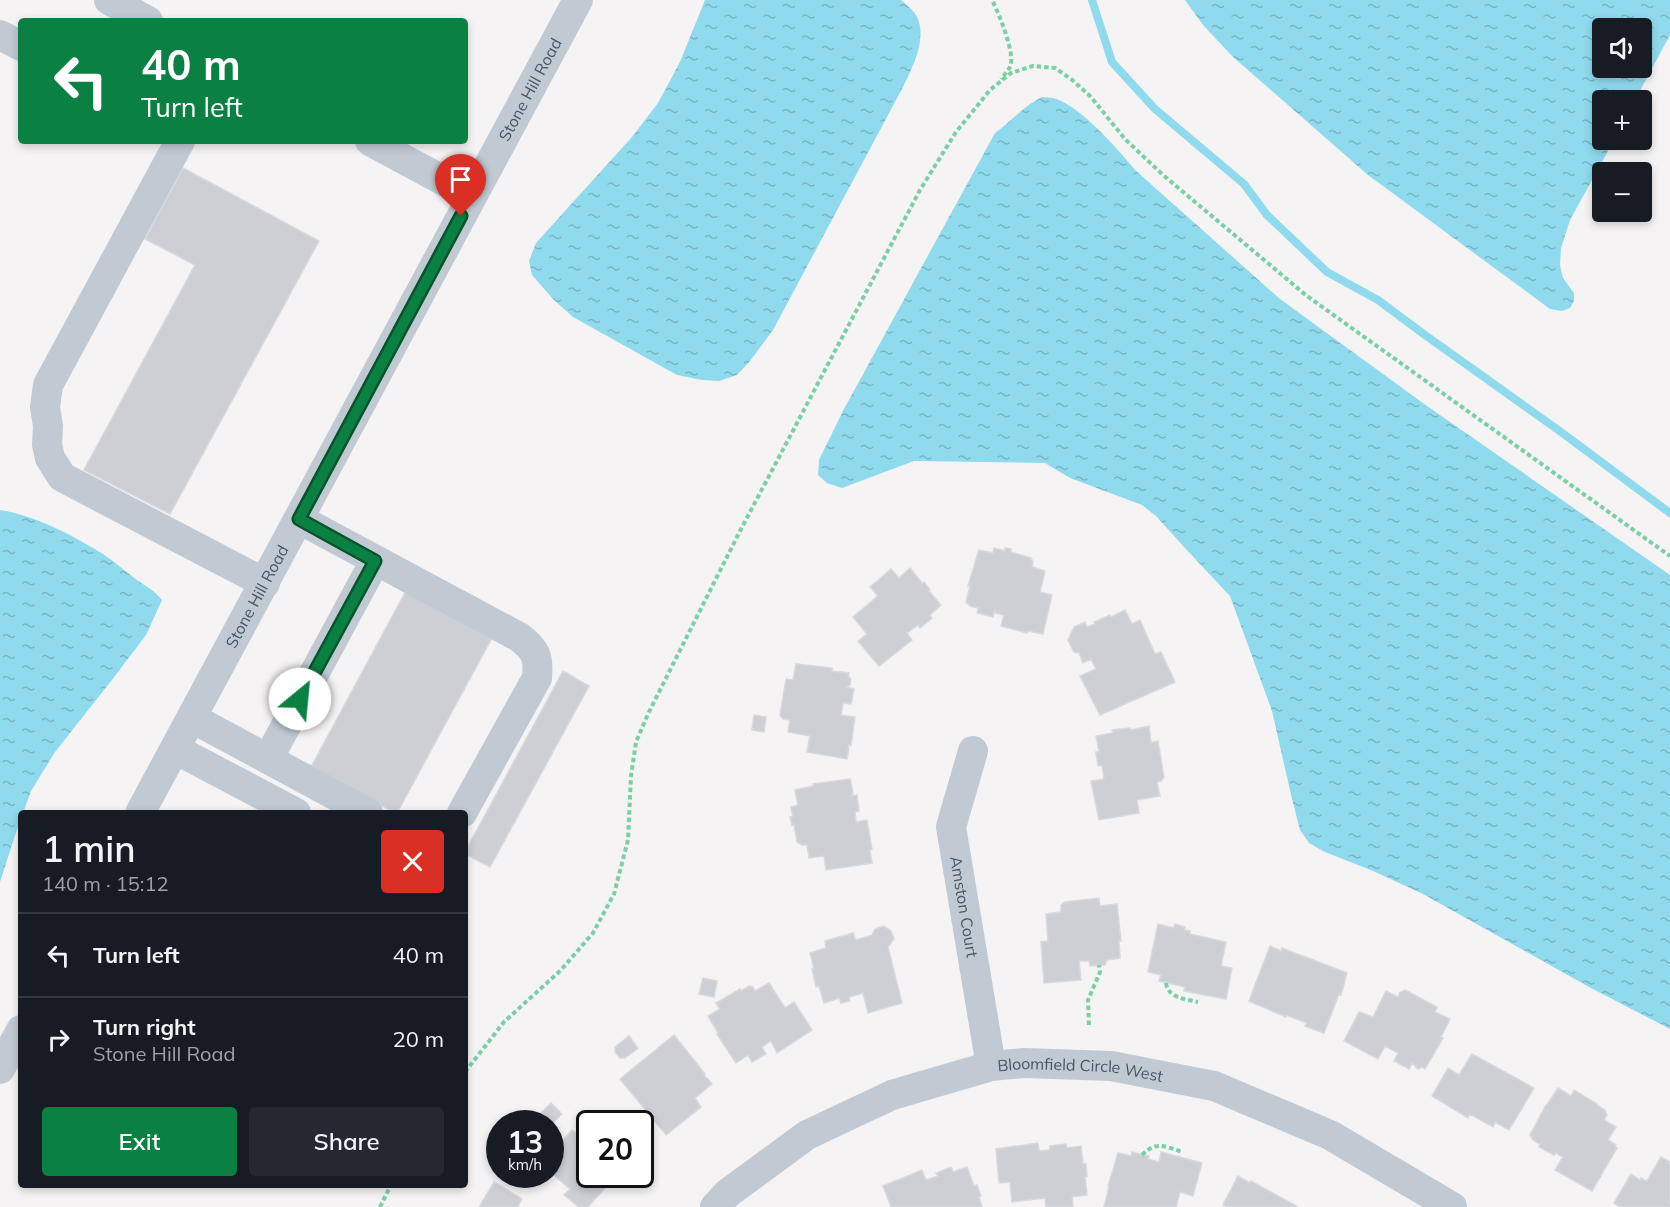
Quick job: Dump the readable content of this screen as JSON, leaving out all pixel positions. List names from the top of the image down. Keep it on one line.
{"streets":{"street":["Stone Hill Road","Amston Court","Bloomfield Circle West"]},"crossings":[["Amston Court","Bloomfield Circle West"]],"page":{"map_buttons":["+","−"],"turn":["40 m","Turn left"],"heading":["1 min","140 m · 15:12"],"list":[{"name":"Turn left","value":"40 m"},{"name":"Turn right","note":"Stone Hill Road","value":"20 m"}],"buttons":["Exit","Share"],"speed":"13 km/h","limit":"20"}}
